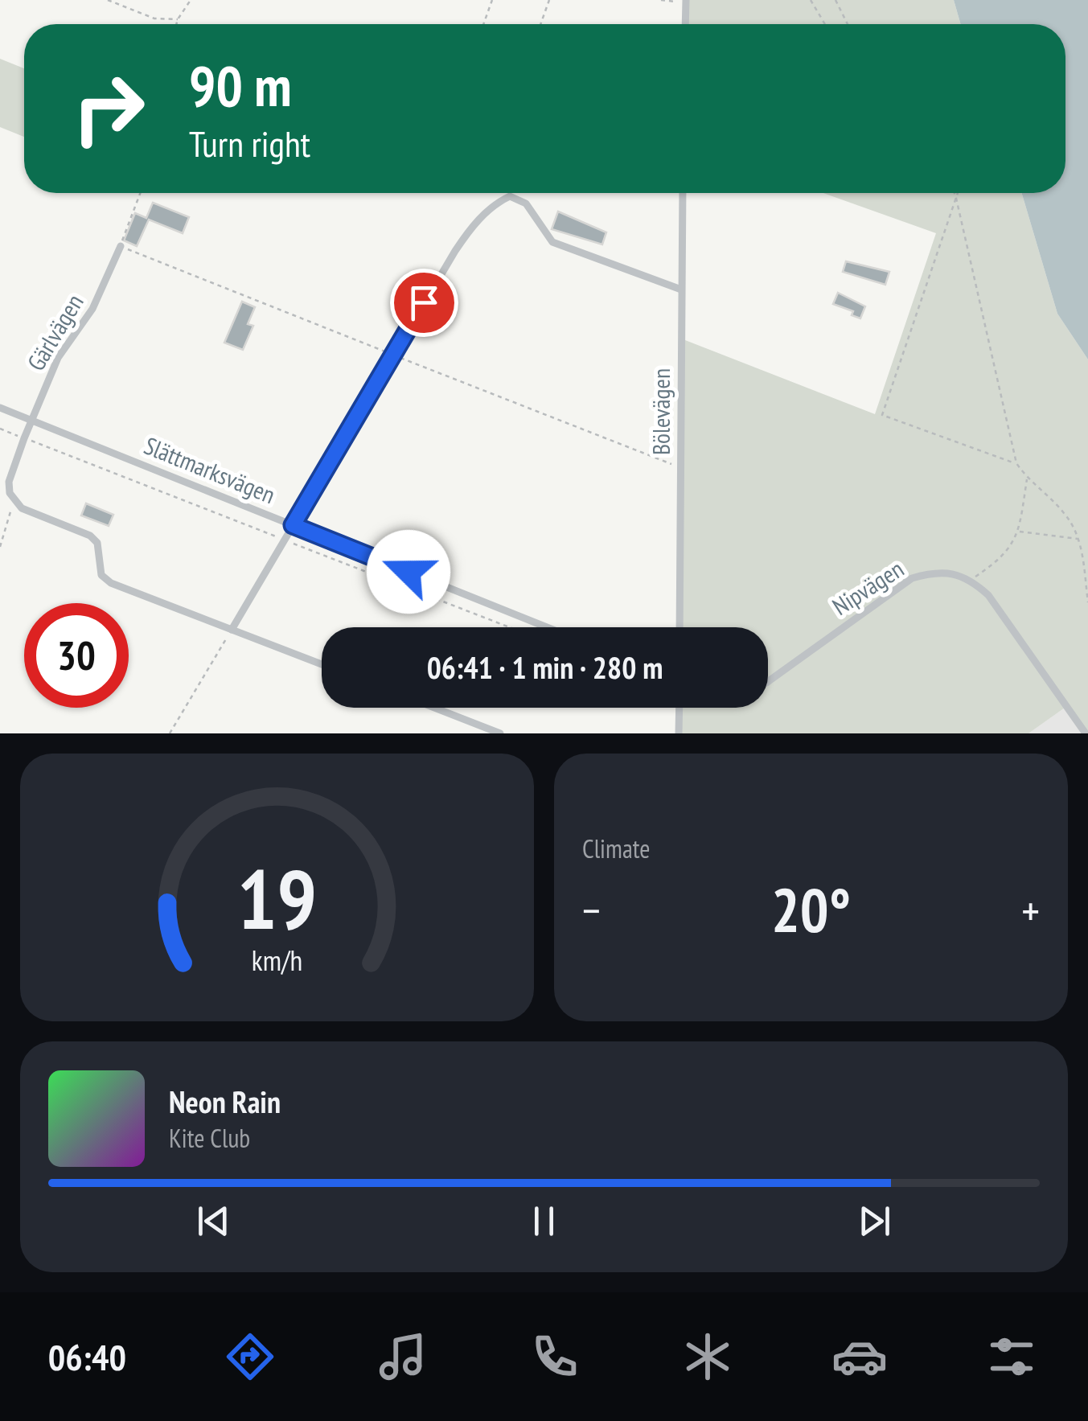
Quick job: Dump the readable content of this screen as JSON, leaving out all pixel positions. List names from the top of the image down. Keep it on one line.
{"streets":{"street":["Gärlvägen","Bölevägen","Slättmarksvägen","Nipvägen"]},"crossings":[["Gärlvägen","Slättmarksvägen"]],"page":{"turn":["90 m","Turn right"],"limit":"30","trip":"06:41 · 1 min · 280 m","tile":"Climate","heat":["−","20°","+"],"song":["Neon Rain","Kite Club"],"tabs":"06:40","gauge":["19","km/h"]}}
